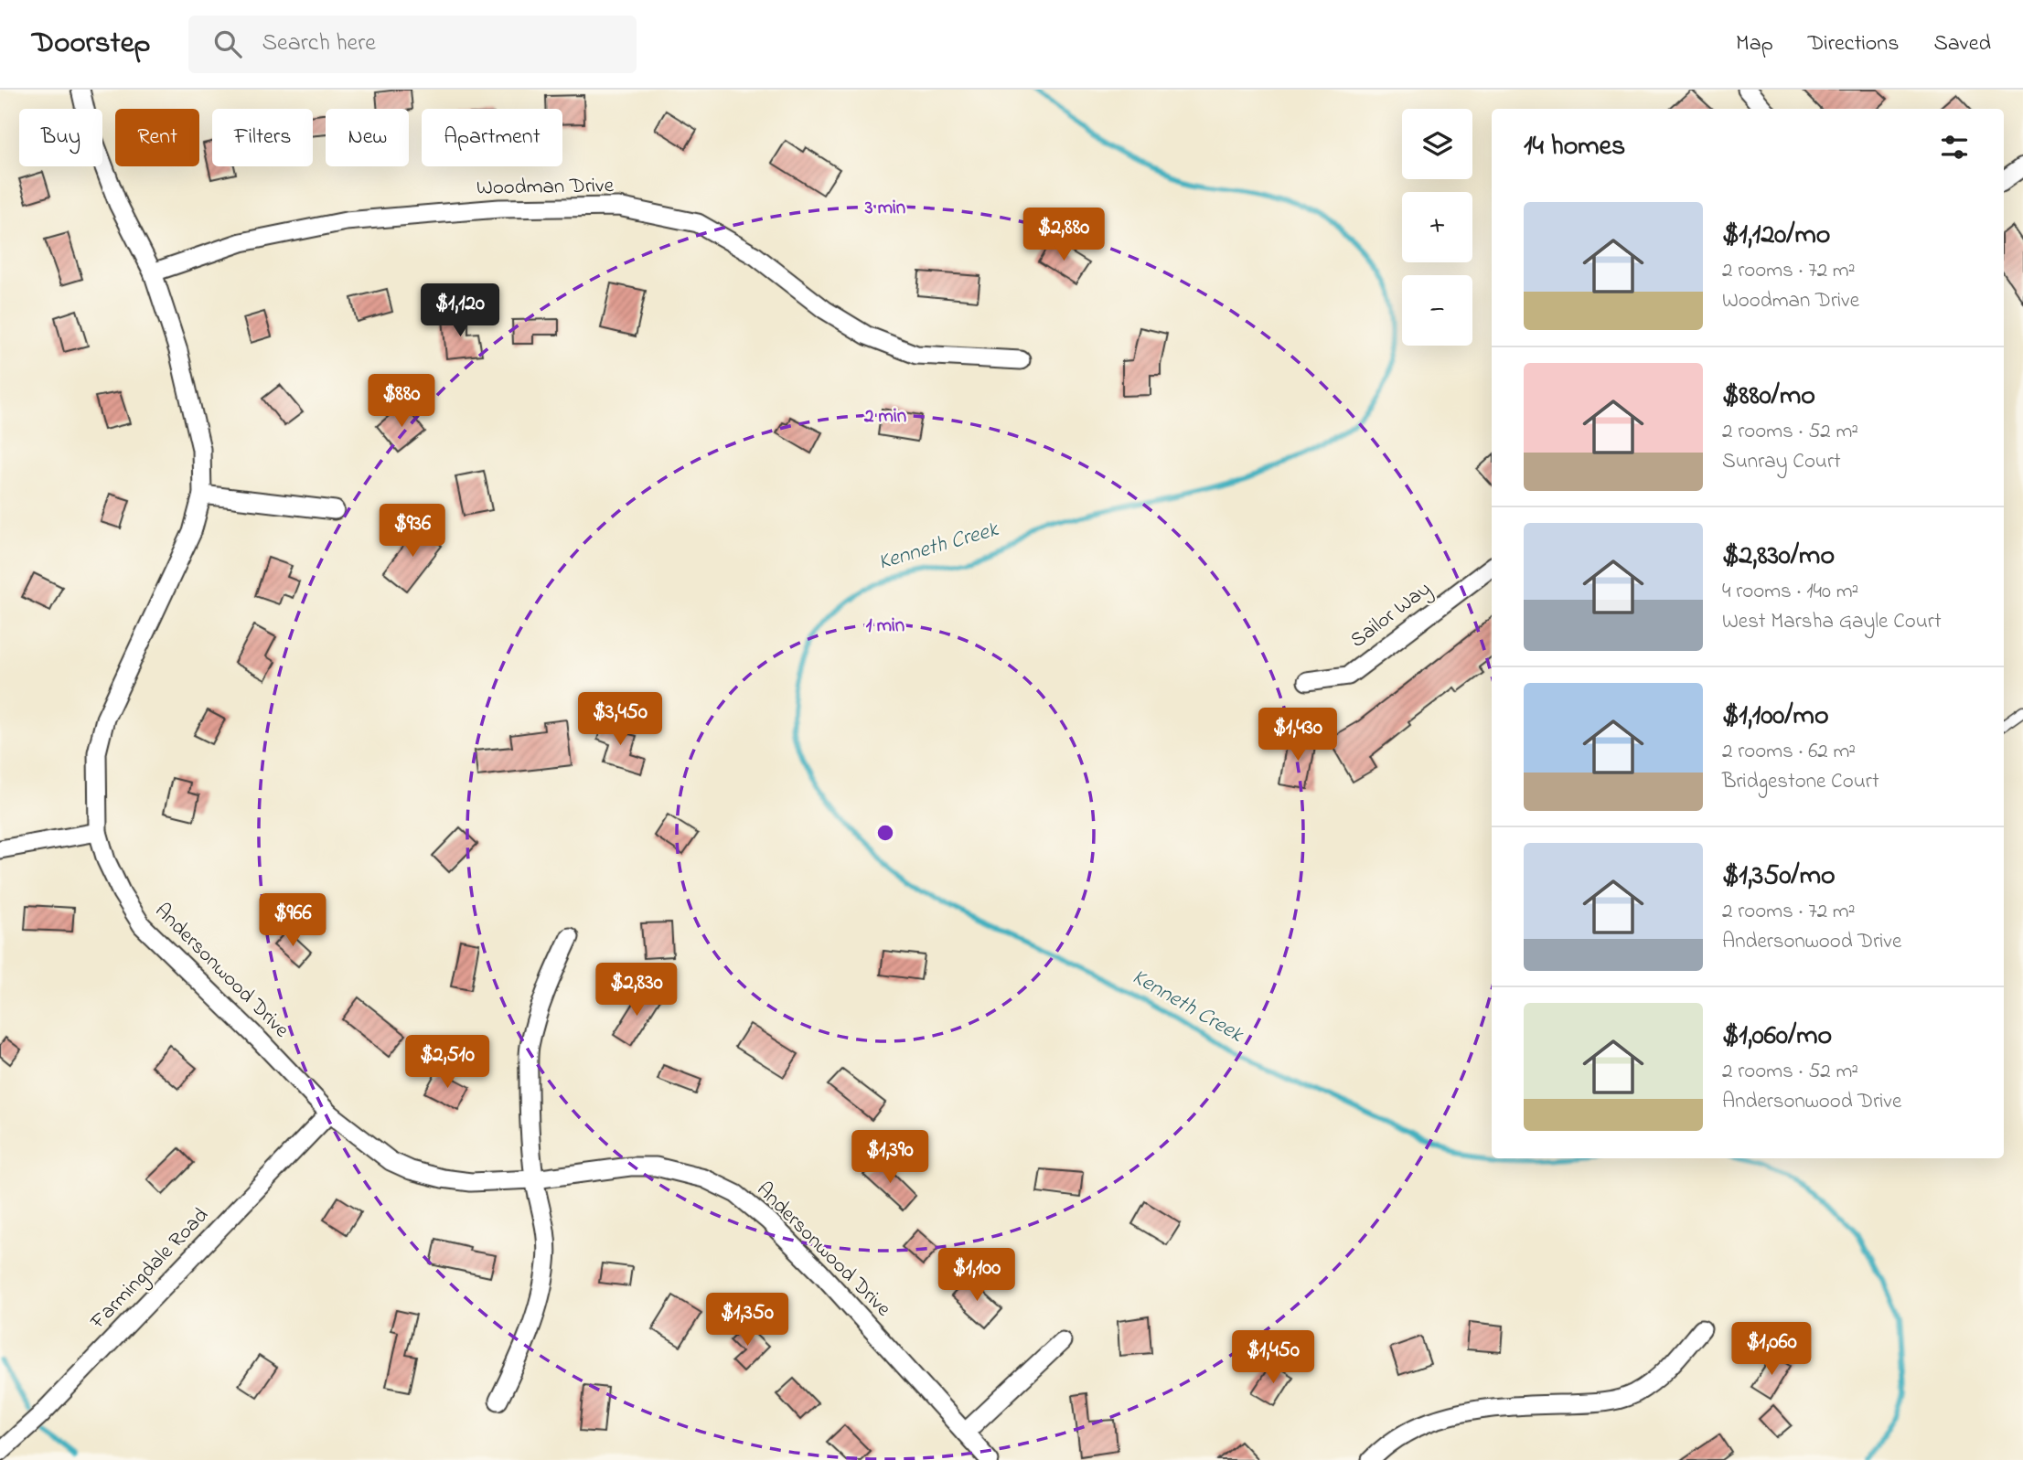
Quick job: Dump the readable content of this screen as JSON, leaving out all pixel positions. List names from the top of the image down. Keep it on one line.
{"streets":{"street":["Woodman Drive","Sailor Way","Andersonwood Drive","Farmingdale Road"]},"crossings":[["Woodman Drive","Andersonwood Drive"],["Andersonwood Drive","Farmingdale Road"]],"water":["Kenneth Creek"],"page":{"header":"Doorstep","search":"Search here","nav":["Map","Directions","Saved"],"map_buttons":["+","−"],"chip":["Buy","Rent","Filters","New","Apartment"],"heading":"14 homes","list":[{"name":"$1,120/mo","note":"2 rooms · 72 m² · Woodman Drive"},{"name":"$880/mo","note":"2 rooms · 52 m² · Sunray Court"},{"name":"$2,830/mo","note":"4 rooms · 140 m² · West Marsha Gayle Court"},{"name":"$1,100/mo","note":"2 rooms · 62 m² · Bridgestone Court"},{"name":"$1,350/mo","note":"2 rooms · 72 m² · Andersonwood Drive"},{"name":"$1,060/mo","note":"2 rooms · 52 m² · Andersonwood Drive"}],"price":["$2,880","$1,120","$880","$936","$3,450","$1,430","$966","$2,830","$2,510","$1,390","$1,100","$1,350","$1,060","$1,450"]},"rings":["3 min","2 min","1 min"]}
